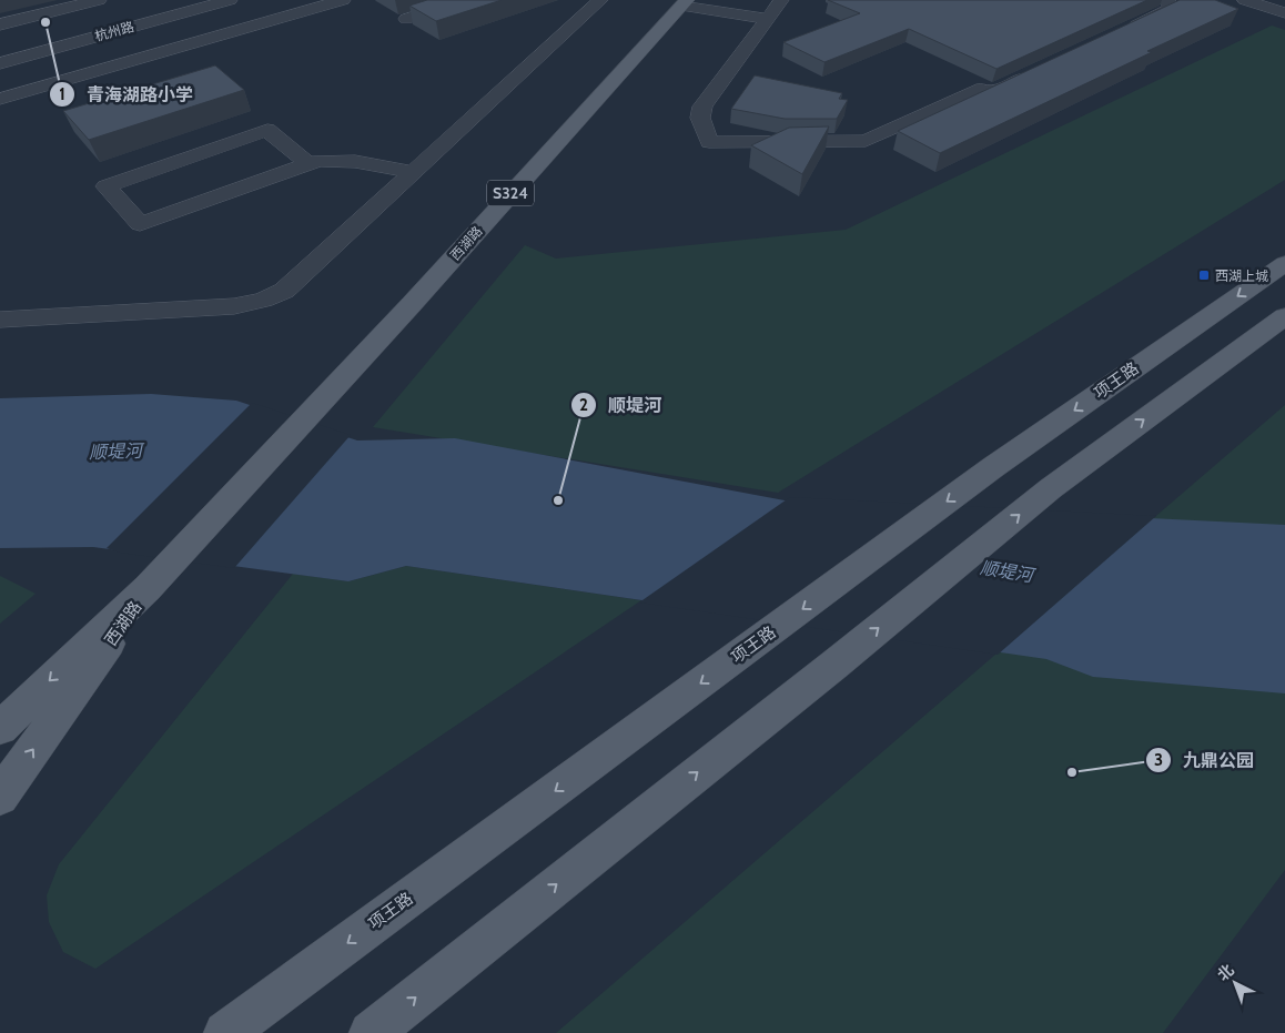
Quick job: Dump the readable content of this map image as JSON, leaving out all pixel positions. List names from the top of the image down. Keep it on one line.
{"streets":{"main road":["S324","西湖路","项王路"],"street":["杭州路"]},"water":["顺堤河"],"places":{"other":["青海湖路小学","顺堤河","九鼎公园"],"transit":["西湖上城"]},"north":"top left"}
